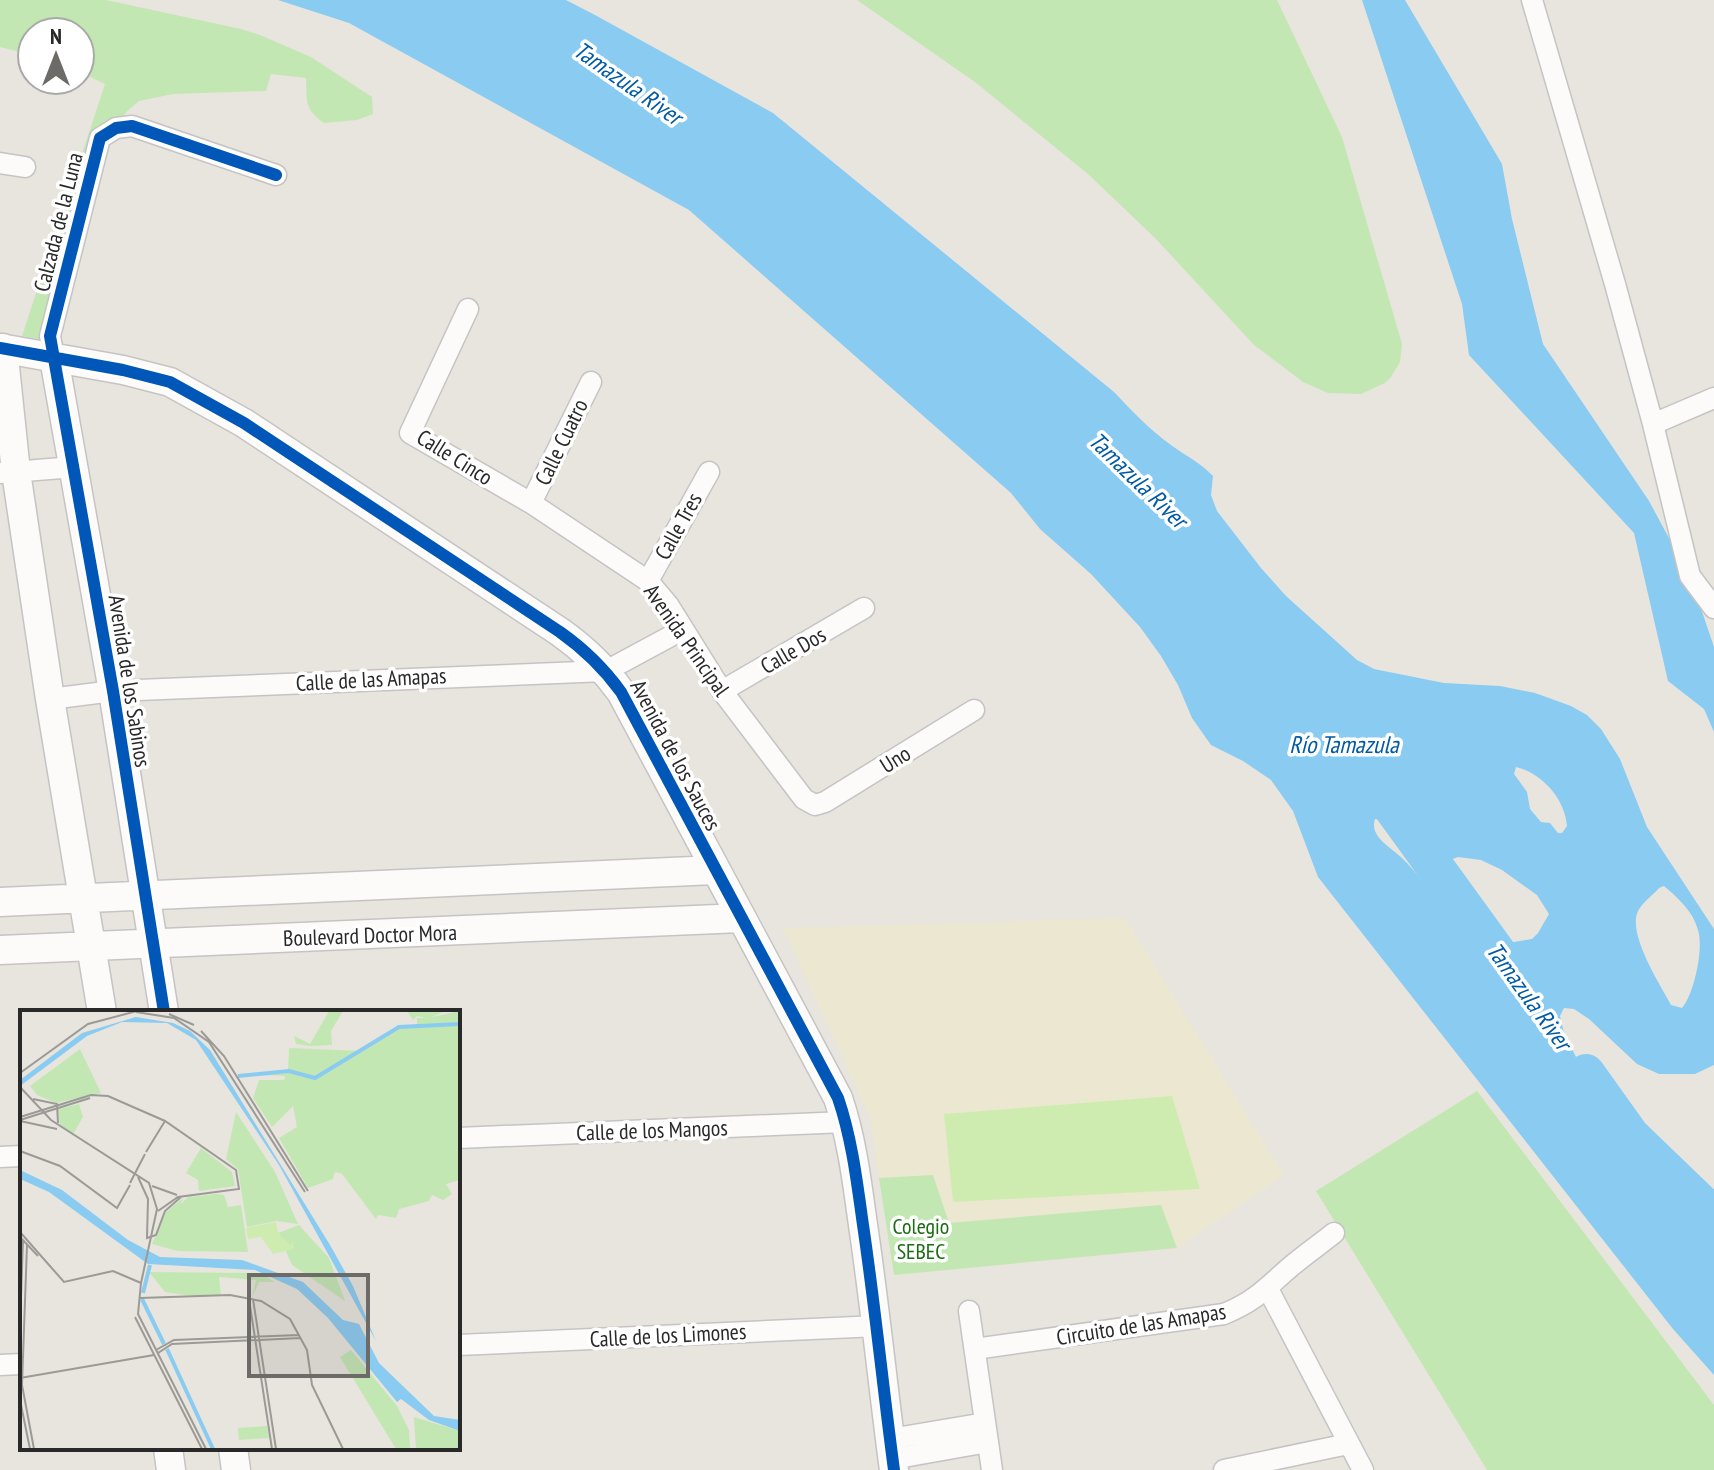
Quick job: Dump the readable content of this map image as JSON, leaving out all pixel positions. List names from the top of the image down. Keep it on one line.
{"streets":{"street":["Calzada de la Luna","Calle Cuatro","Calle Cinco","Calle Tres","Avenida Principal","Calle Dos","Calle de las Amapas","Avenida de los Sabinos","Avenida de los Sauces","Uno","Boulevard Doctor Mora","Calle de los Mangos","Circuito de las Amapas","Calle de los Limones"]},"crossings":[["Calzada de la Luna","Avenida de los Sabinos"],["Calzada de la Luna","Avenida de los Sauces"],["Calle Cuatro","Calle Cinco"],["Calle Cuatro","Avenida Principal"],["Calle Cinco","Avenida Principal"],["Calle Tres","Avenida Principal"],["Avenida Principal","Calle Dos"],["Avenida Principal","Calle de las Amapas"],["Avenida Principal","Uno"],["Calle de las Amapas","Avenida de los Sabinos"],["Calle de las Amapas","Avenida de los Sauces"],["Avenida de los Sabinos","Avenida de los Sauces"],["Avenida de los Sabinos","Boulevard Doctor Mora"],["Avenida de los Sauces","Boulevard Doctor Mora"],["Avenida de los Sauces","Calle de los Mangos"],["Avenida de los Sauces","Calle de los Limones"]],"water":["Tamazula River","Río Tamazula"],"parks":["Colegio SEBEC"],"north":"top"}
